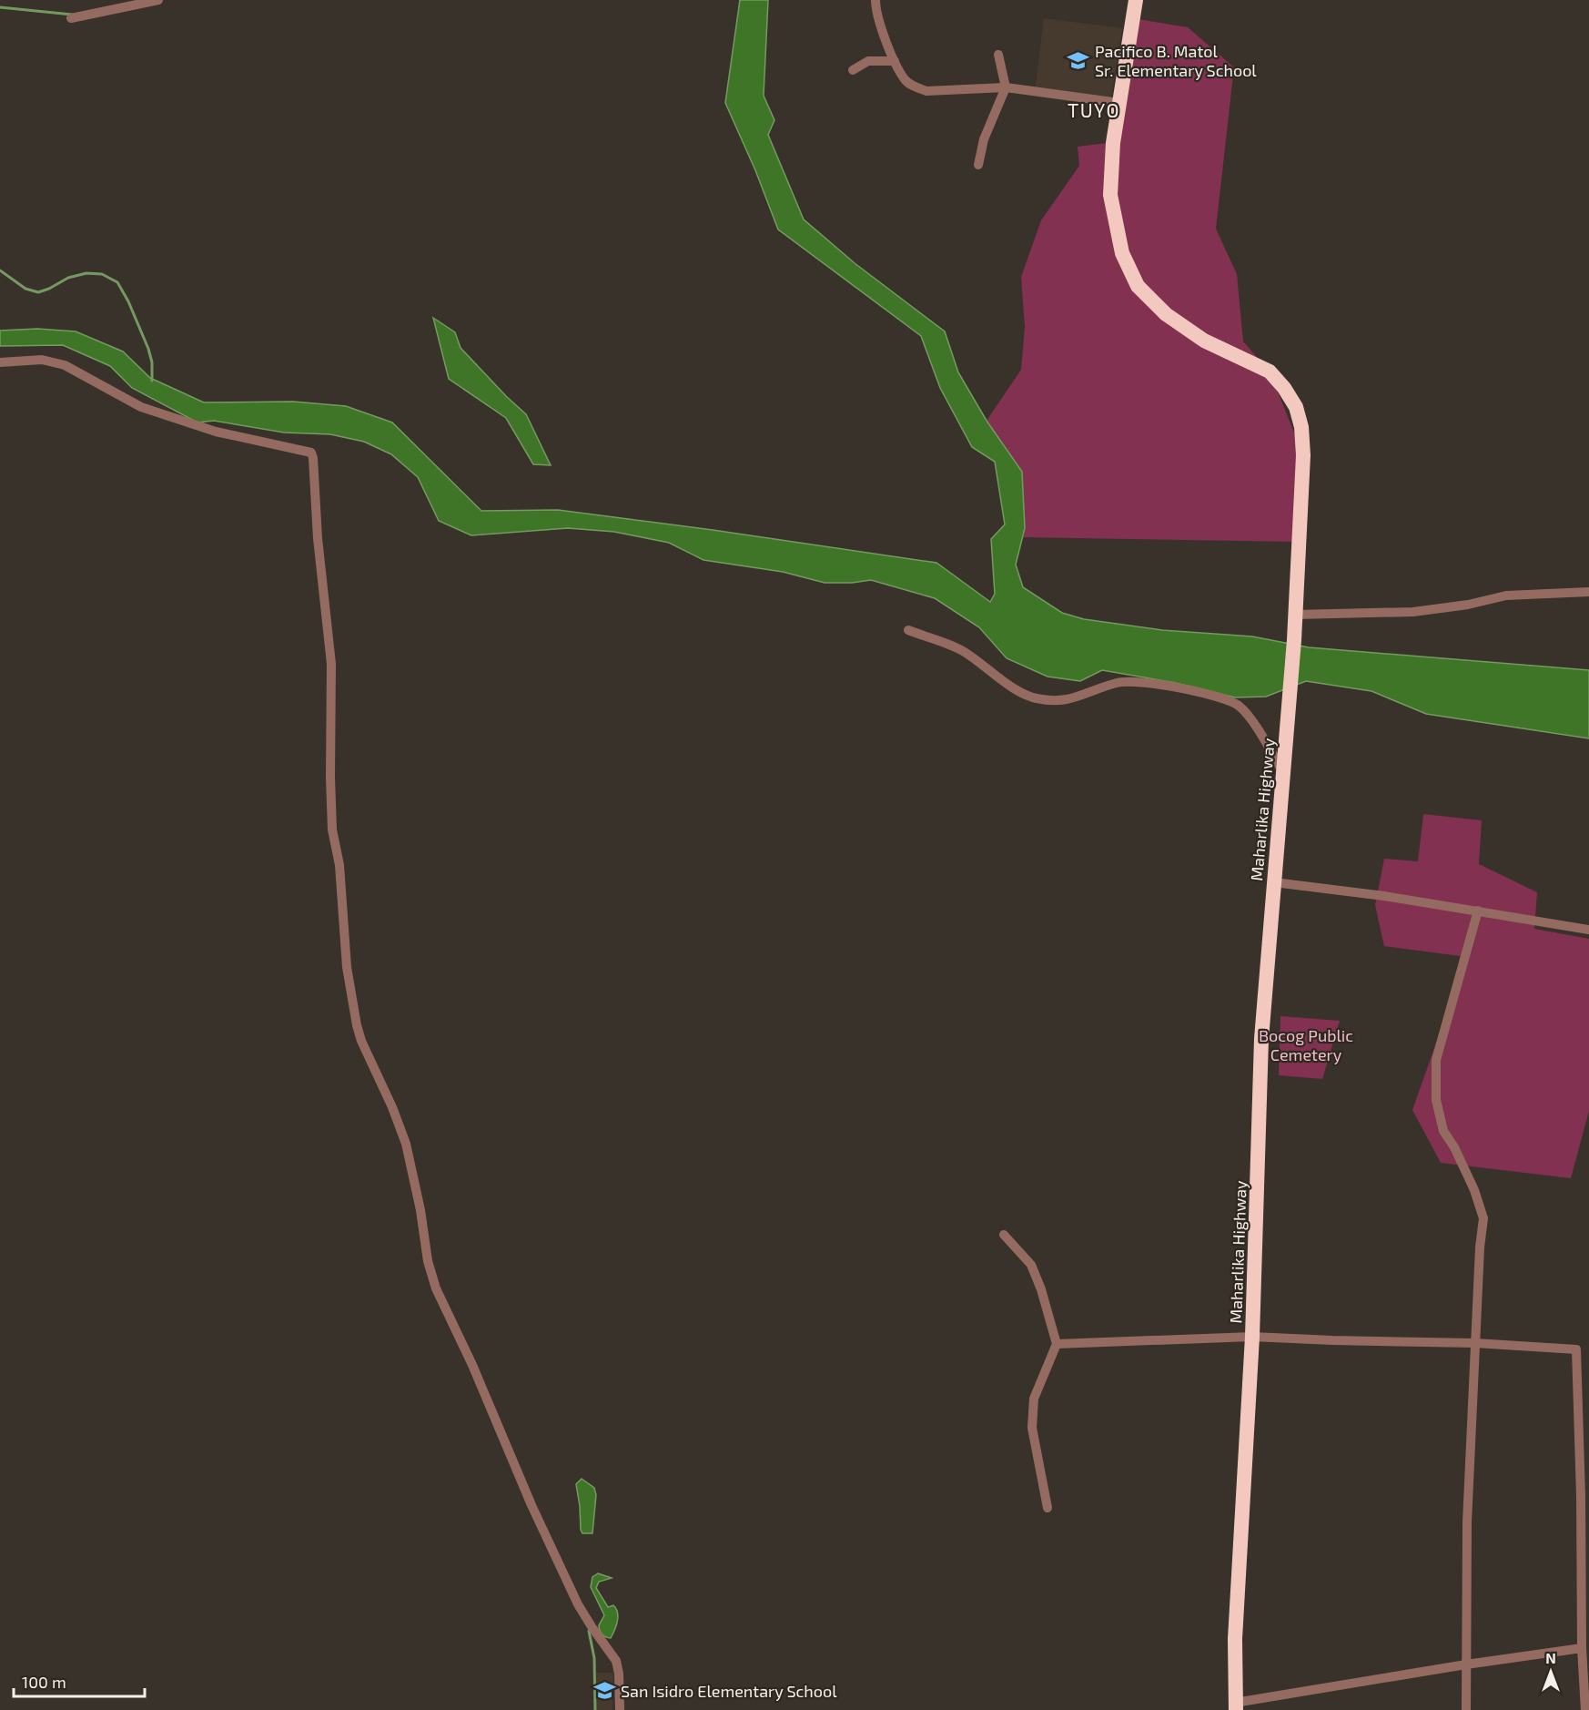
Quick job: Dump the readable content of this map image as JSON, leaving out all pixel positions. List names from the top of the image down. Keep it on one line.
{"streets":{"highway":["Maharlika Highway"]},"districts":["TUYO"],"parks":["Bocog Public Cemetery"],"places":{"school or university":["Pacifico B. Matol Sr. Elementary School","San Isidro Elementary School"]},"scale_bar":"100 m","north":"top"}
